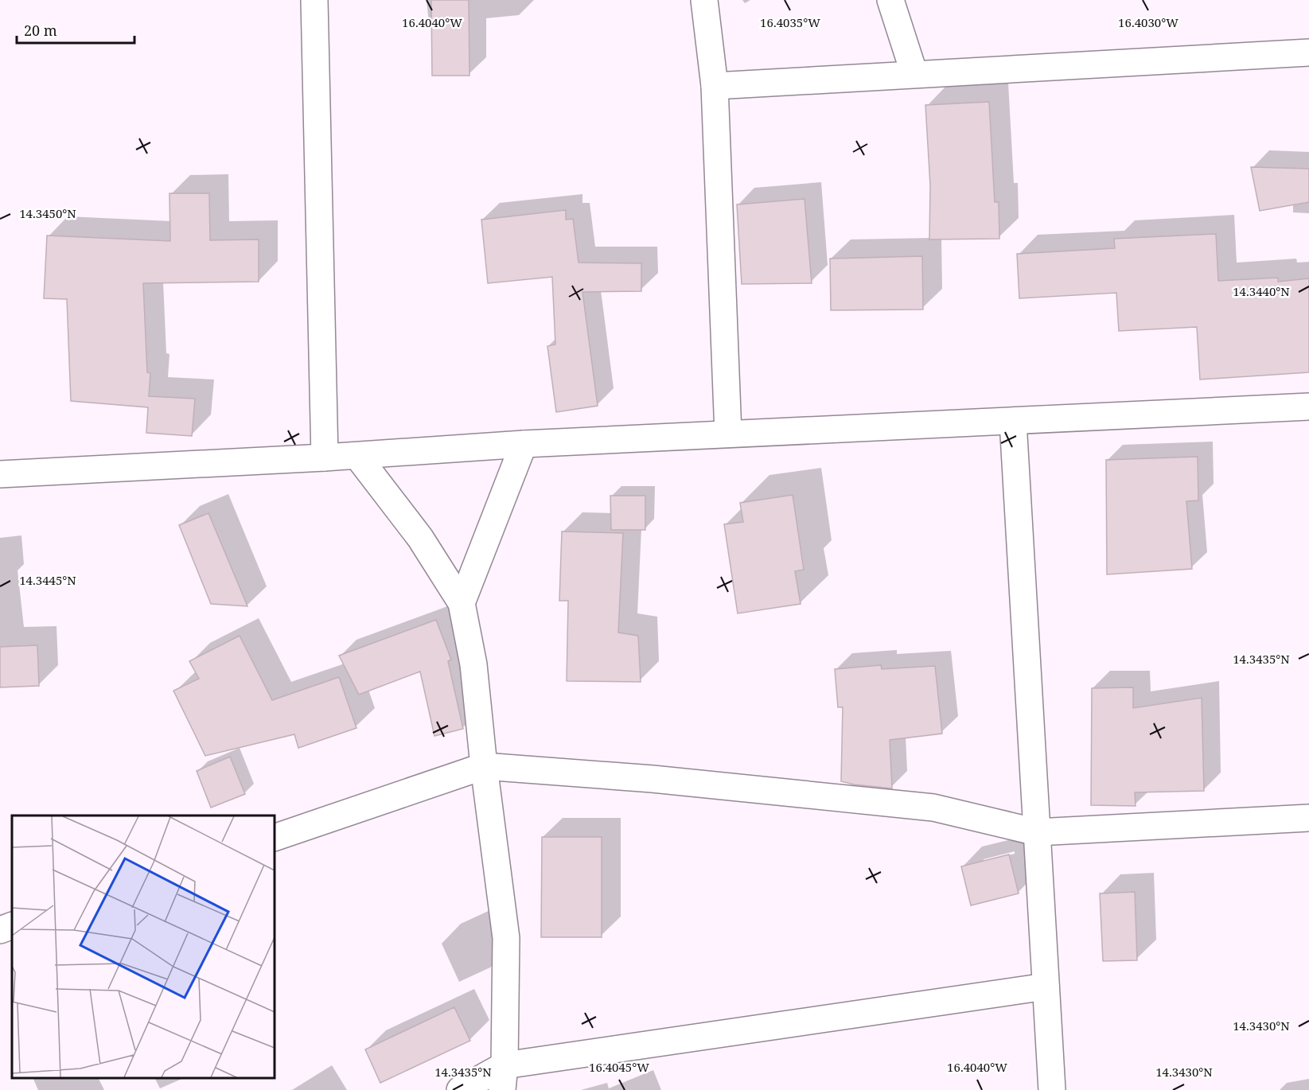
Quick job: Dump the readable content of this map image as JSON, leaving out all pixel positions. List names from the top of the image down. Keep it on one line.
{"scale_bar":"20 m","coordinates":["16.4040°W","16.4035°W","16.4030°W","14.3450°N","14.3440°N","14.3445°N","14.3435°N","14.3430°N","16.4045°W"]}
